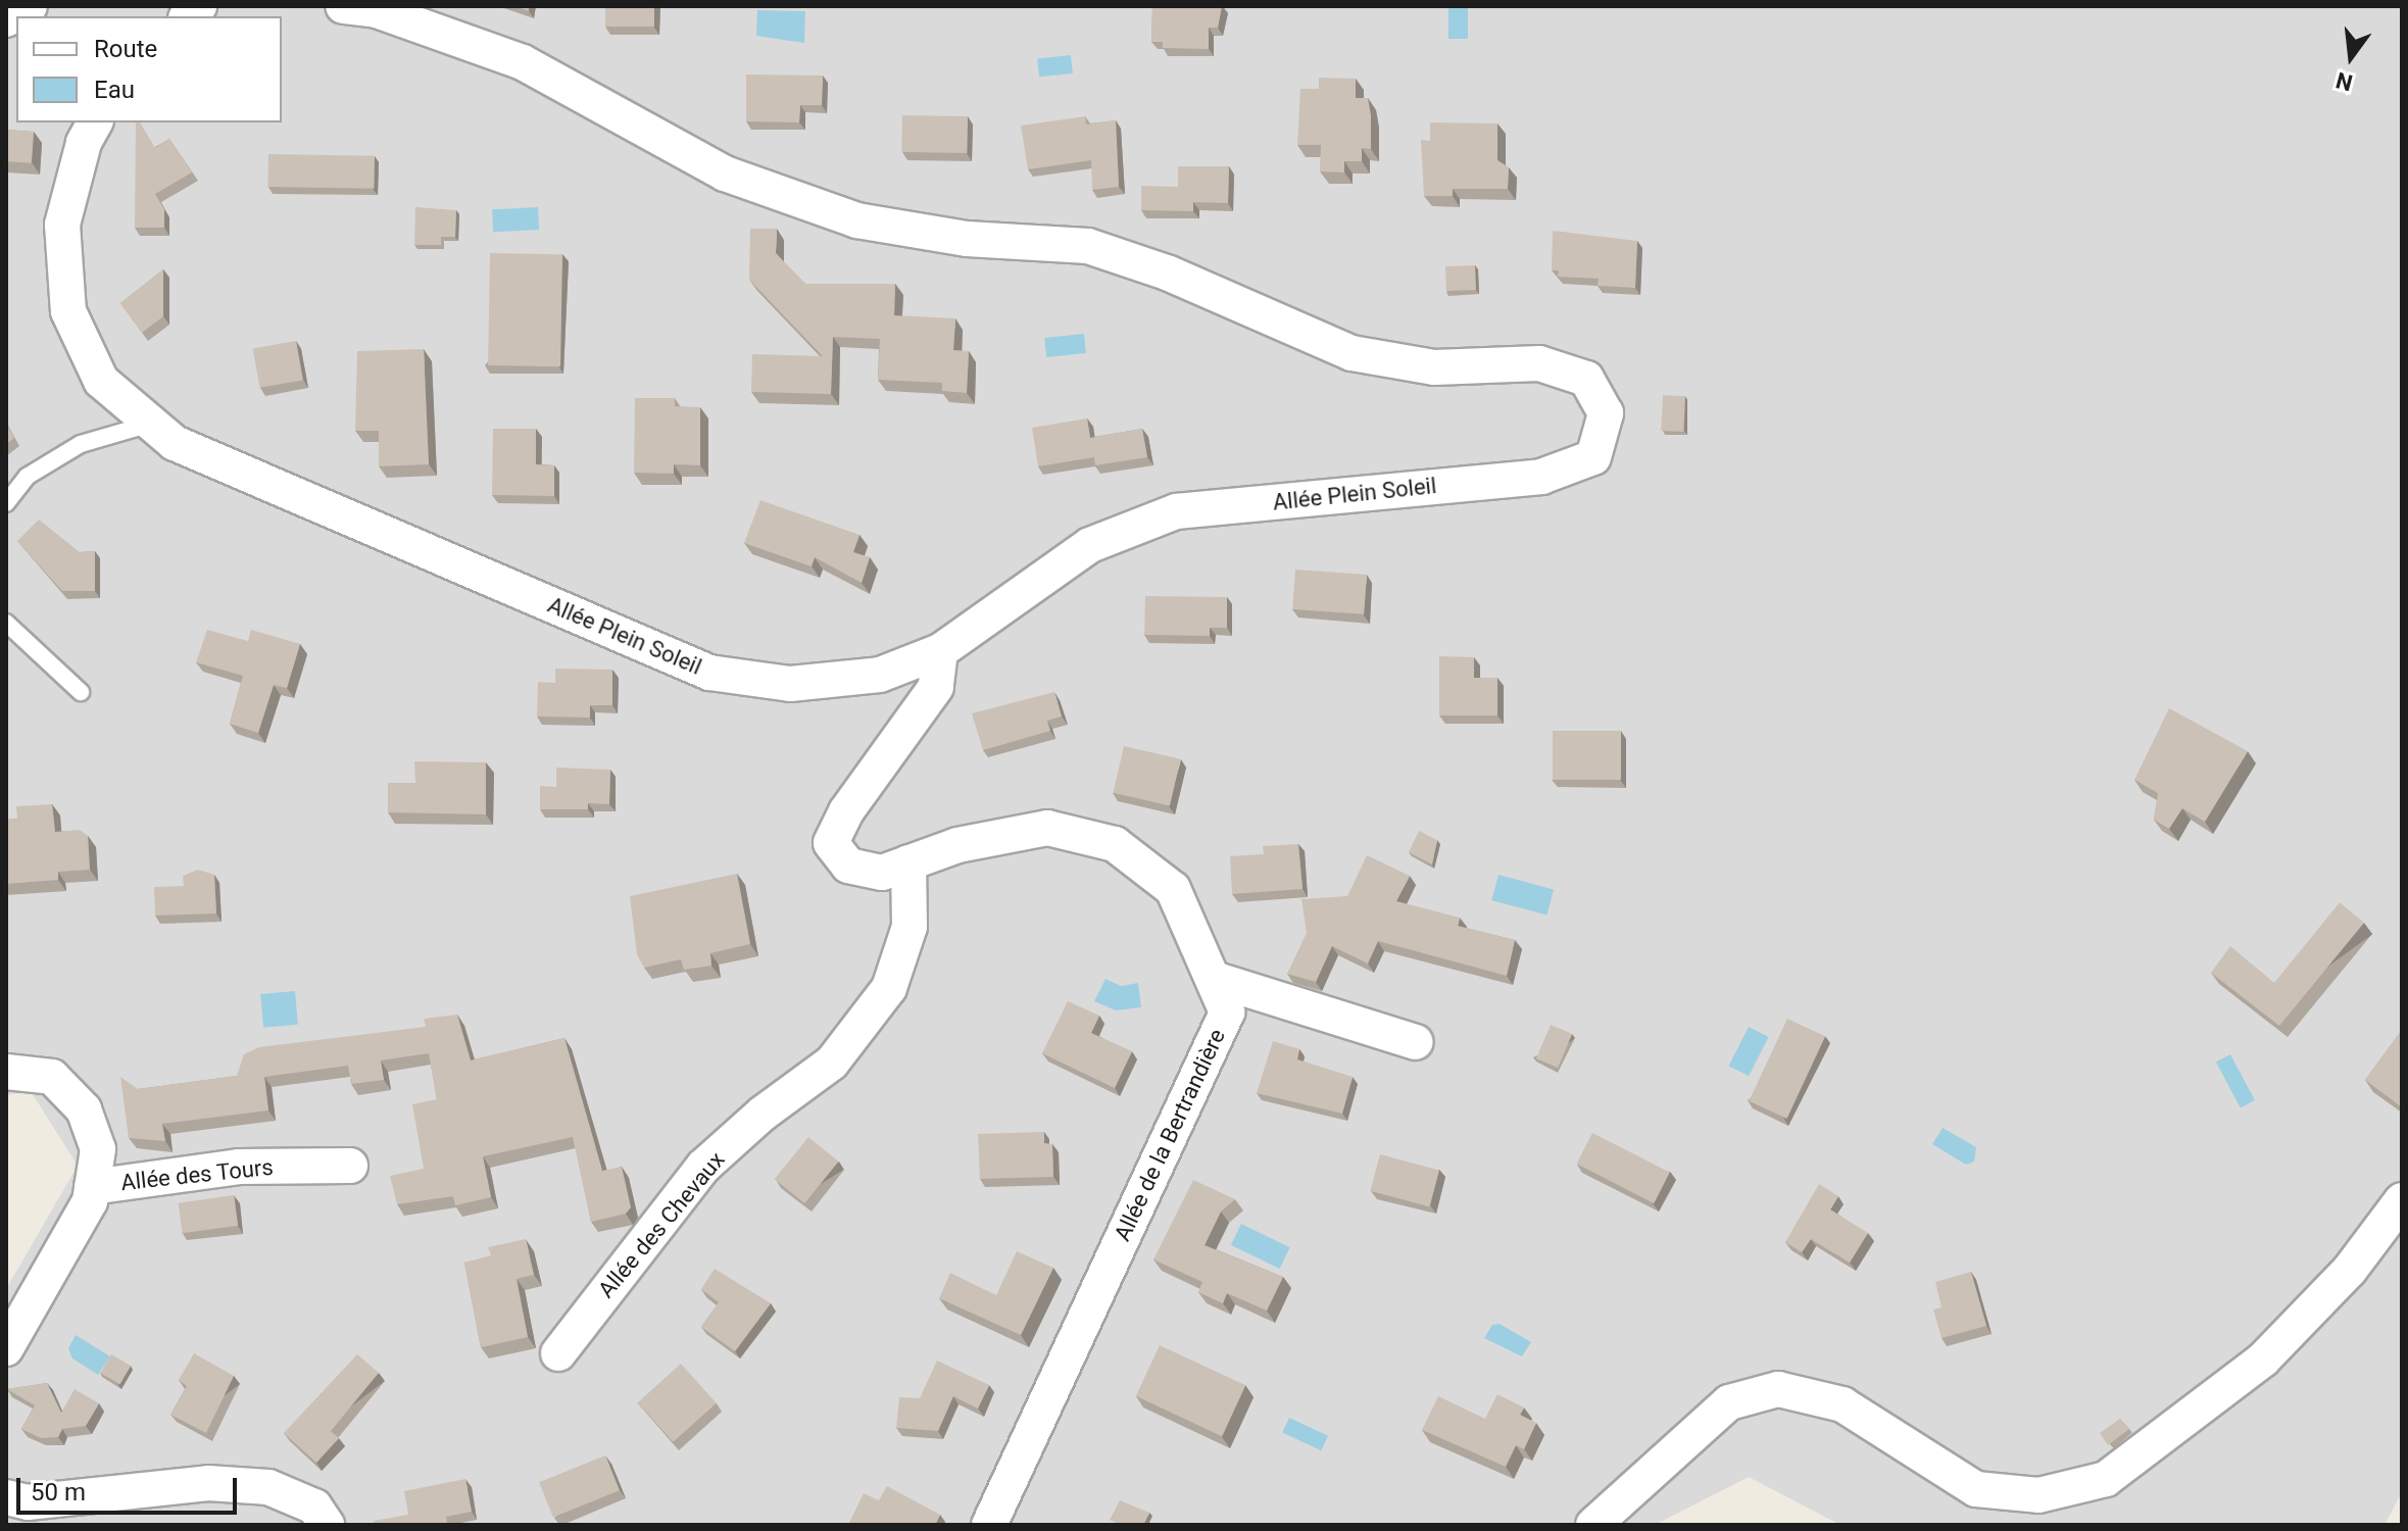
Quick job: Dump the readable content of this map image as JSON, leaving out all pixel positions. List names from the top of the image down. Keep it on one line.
{"streets":{"street":["Allée Plein Soleil","Allée de la Bertrandière","Allée des Tours","Allée des Chevaux"]},"crossings":[["Allée Plein Soleil","Allée de la Bertrandière"],["Allée de la Bertrandière","Allée des Chevaux"]],"legend":["Route","Eau"],"scale_bar":"50 m","north":"bottom"}
